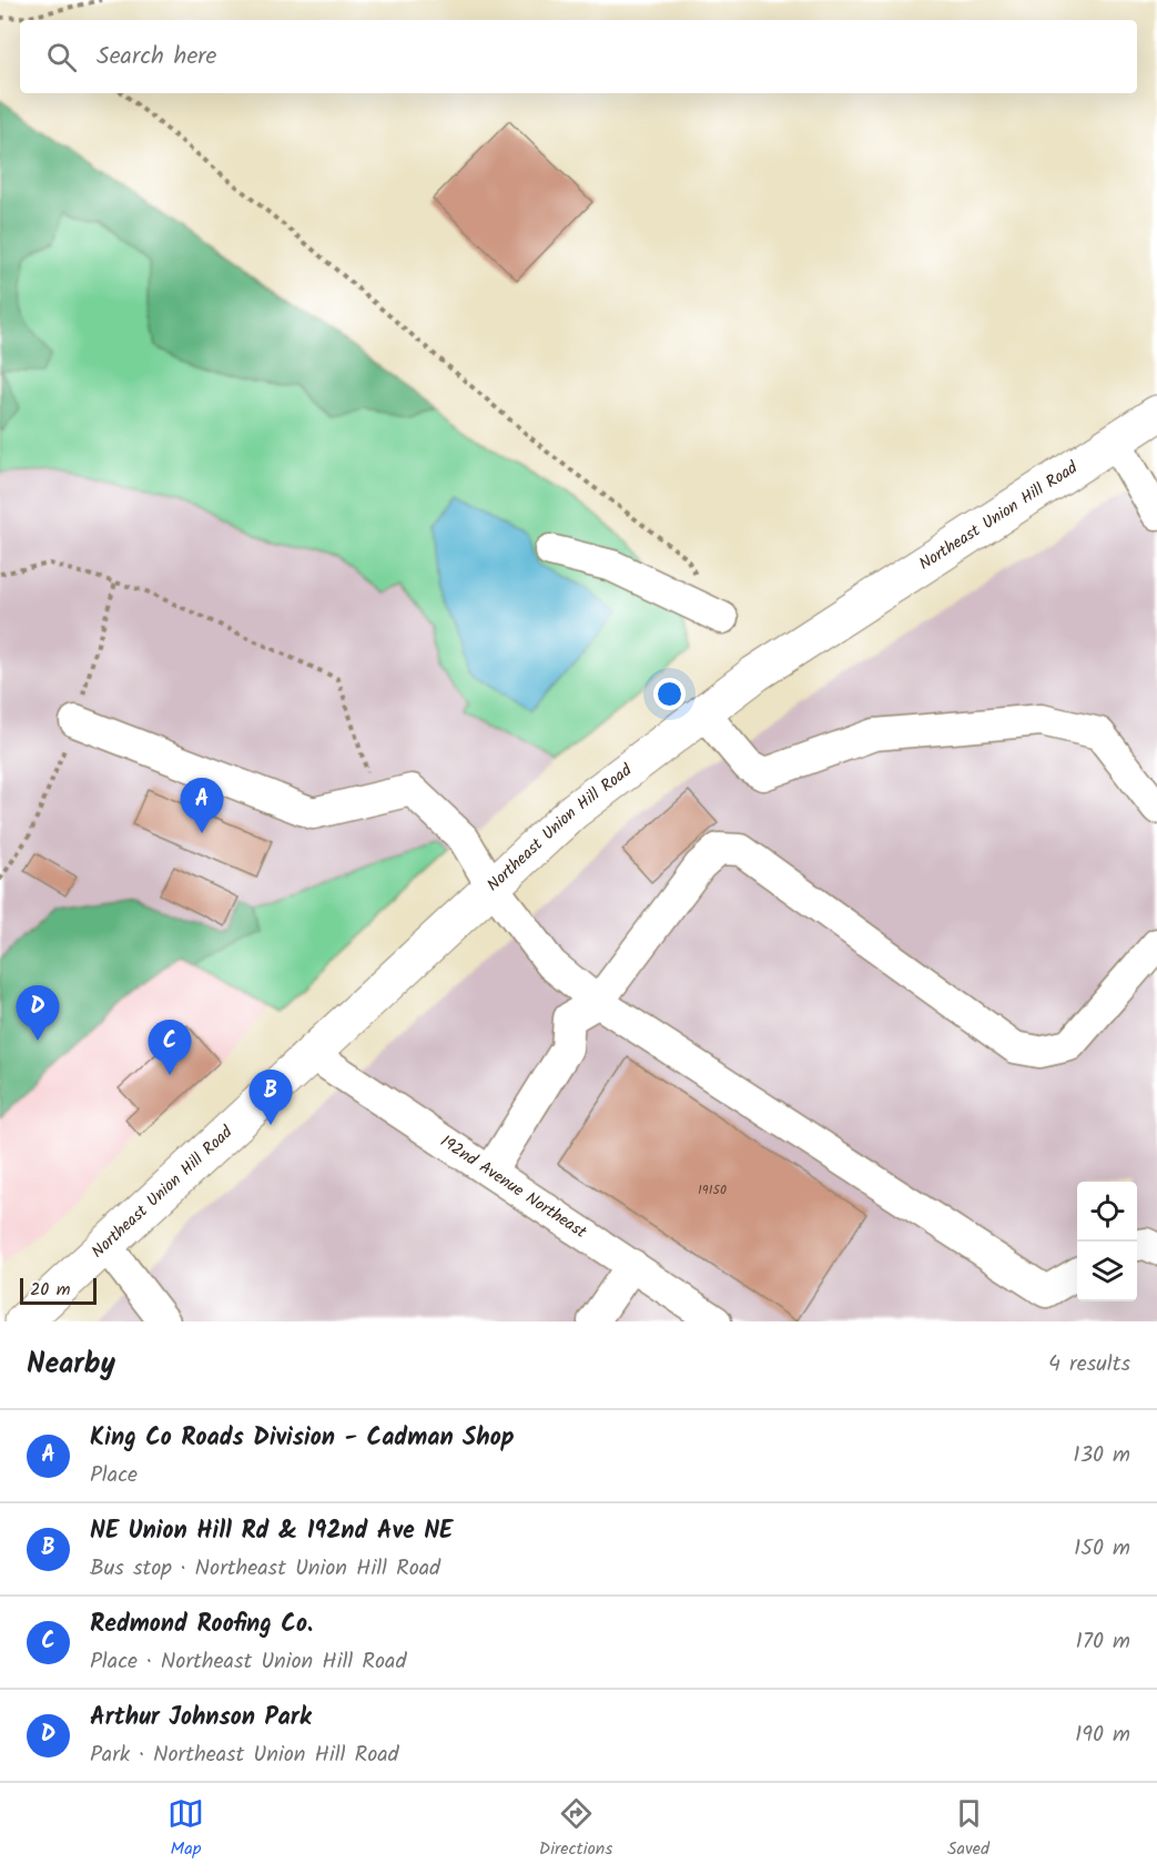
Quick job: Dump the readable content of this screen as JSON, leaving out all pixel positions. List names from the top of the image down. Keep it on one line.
{"streets":{"main road":["Northeast Union Hill Road"],"street":["192nd Avenue Northeast"]},"crossings":[["Northeast Union Hill Road","192nd Avenue Northeast"]],"house_numbers":["19150"],"scale_bar":"20 m","page":{"search":"Search here","pins":["A","D","C","B"],"scale":"20 m","heading":["Nearby","4 results"],"list":[{"mark":"A","name":"King Co Roads Division - Cadman Shop","note":"Place","value":"130 m"},{"mark":"B","name":"NE Union Hill Rd & 192nd Ave NE","note":"Bus stop · Northeast Union Hill Road","value":"150 m"},{"mark":"C","name":"Redmond Roofing Co.","note":"Place · Northeast Union Hill Road","value":"170 m"},{"mark":"D","name":"Arthur Johnson Park","note":"Park · Northeast Union Hill Road","value":"190 m"}],"nav":["Map","Directions","Saved"]}}
